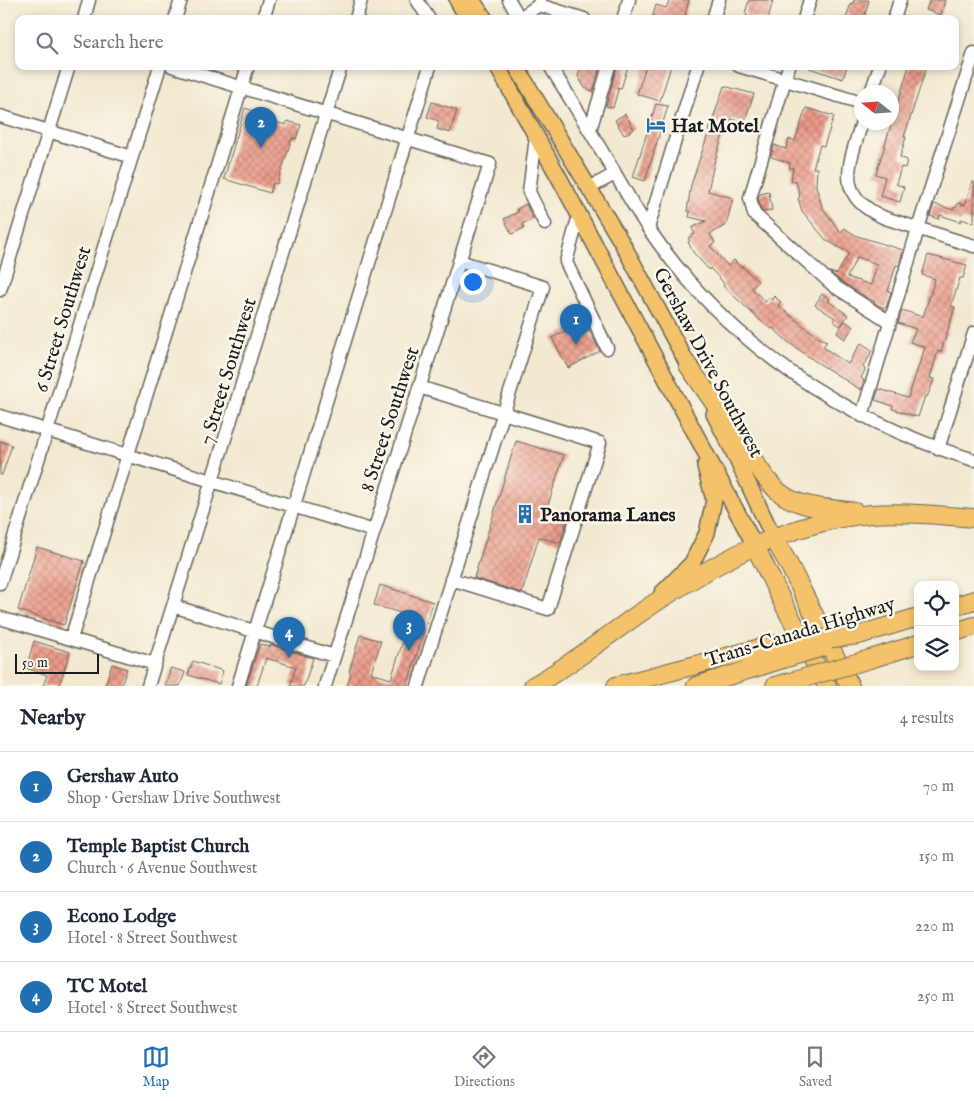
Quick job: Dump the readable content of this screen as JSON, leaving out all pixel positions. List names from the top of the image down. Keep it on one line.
{"streets":{"highway":["Gershaw Drive Southwest","Trans-Canada Highway"],"street":["6 Street Southwest","7 Street Southwest","8 Street Southwest"]},"places":{"hotel":["Hat Motel"],"building":["Panorama Lanes"]},"scale_bar":"50 m","north":"left","page":{"search":"Search here","pins":["2","1","3","4"],"scale":"50 m","heading":["Nearby","4 results"],"list":[{"mark":"1","name":"Gershaw Auto","note":"Shop · Gershaw Drive Southwest","value":"70 m"},{"mark":"2","name":"Temple Baptist Church","note":"Church · 6 Avenue Southwest","value":"150 m"},{"mark":"3","name":"Econo Lodge","note":"Hotel · 8 Street Southwest","value":"220 m"},{"mark":"4","name":"TC Motel","note":"Hotel · 8 Street Southwest","value":"250 m"}],"nav":["Map","Directions","Saved"]}}
